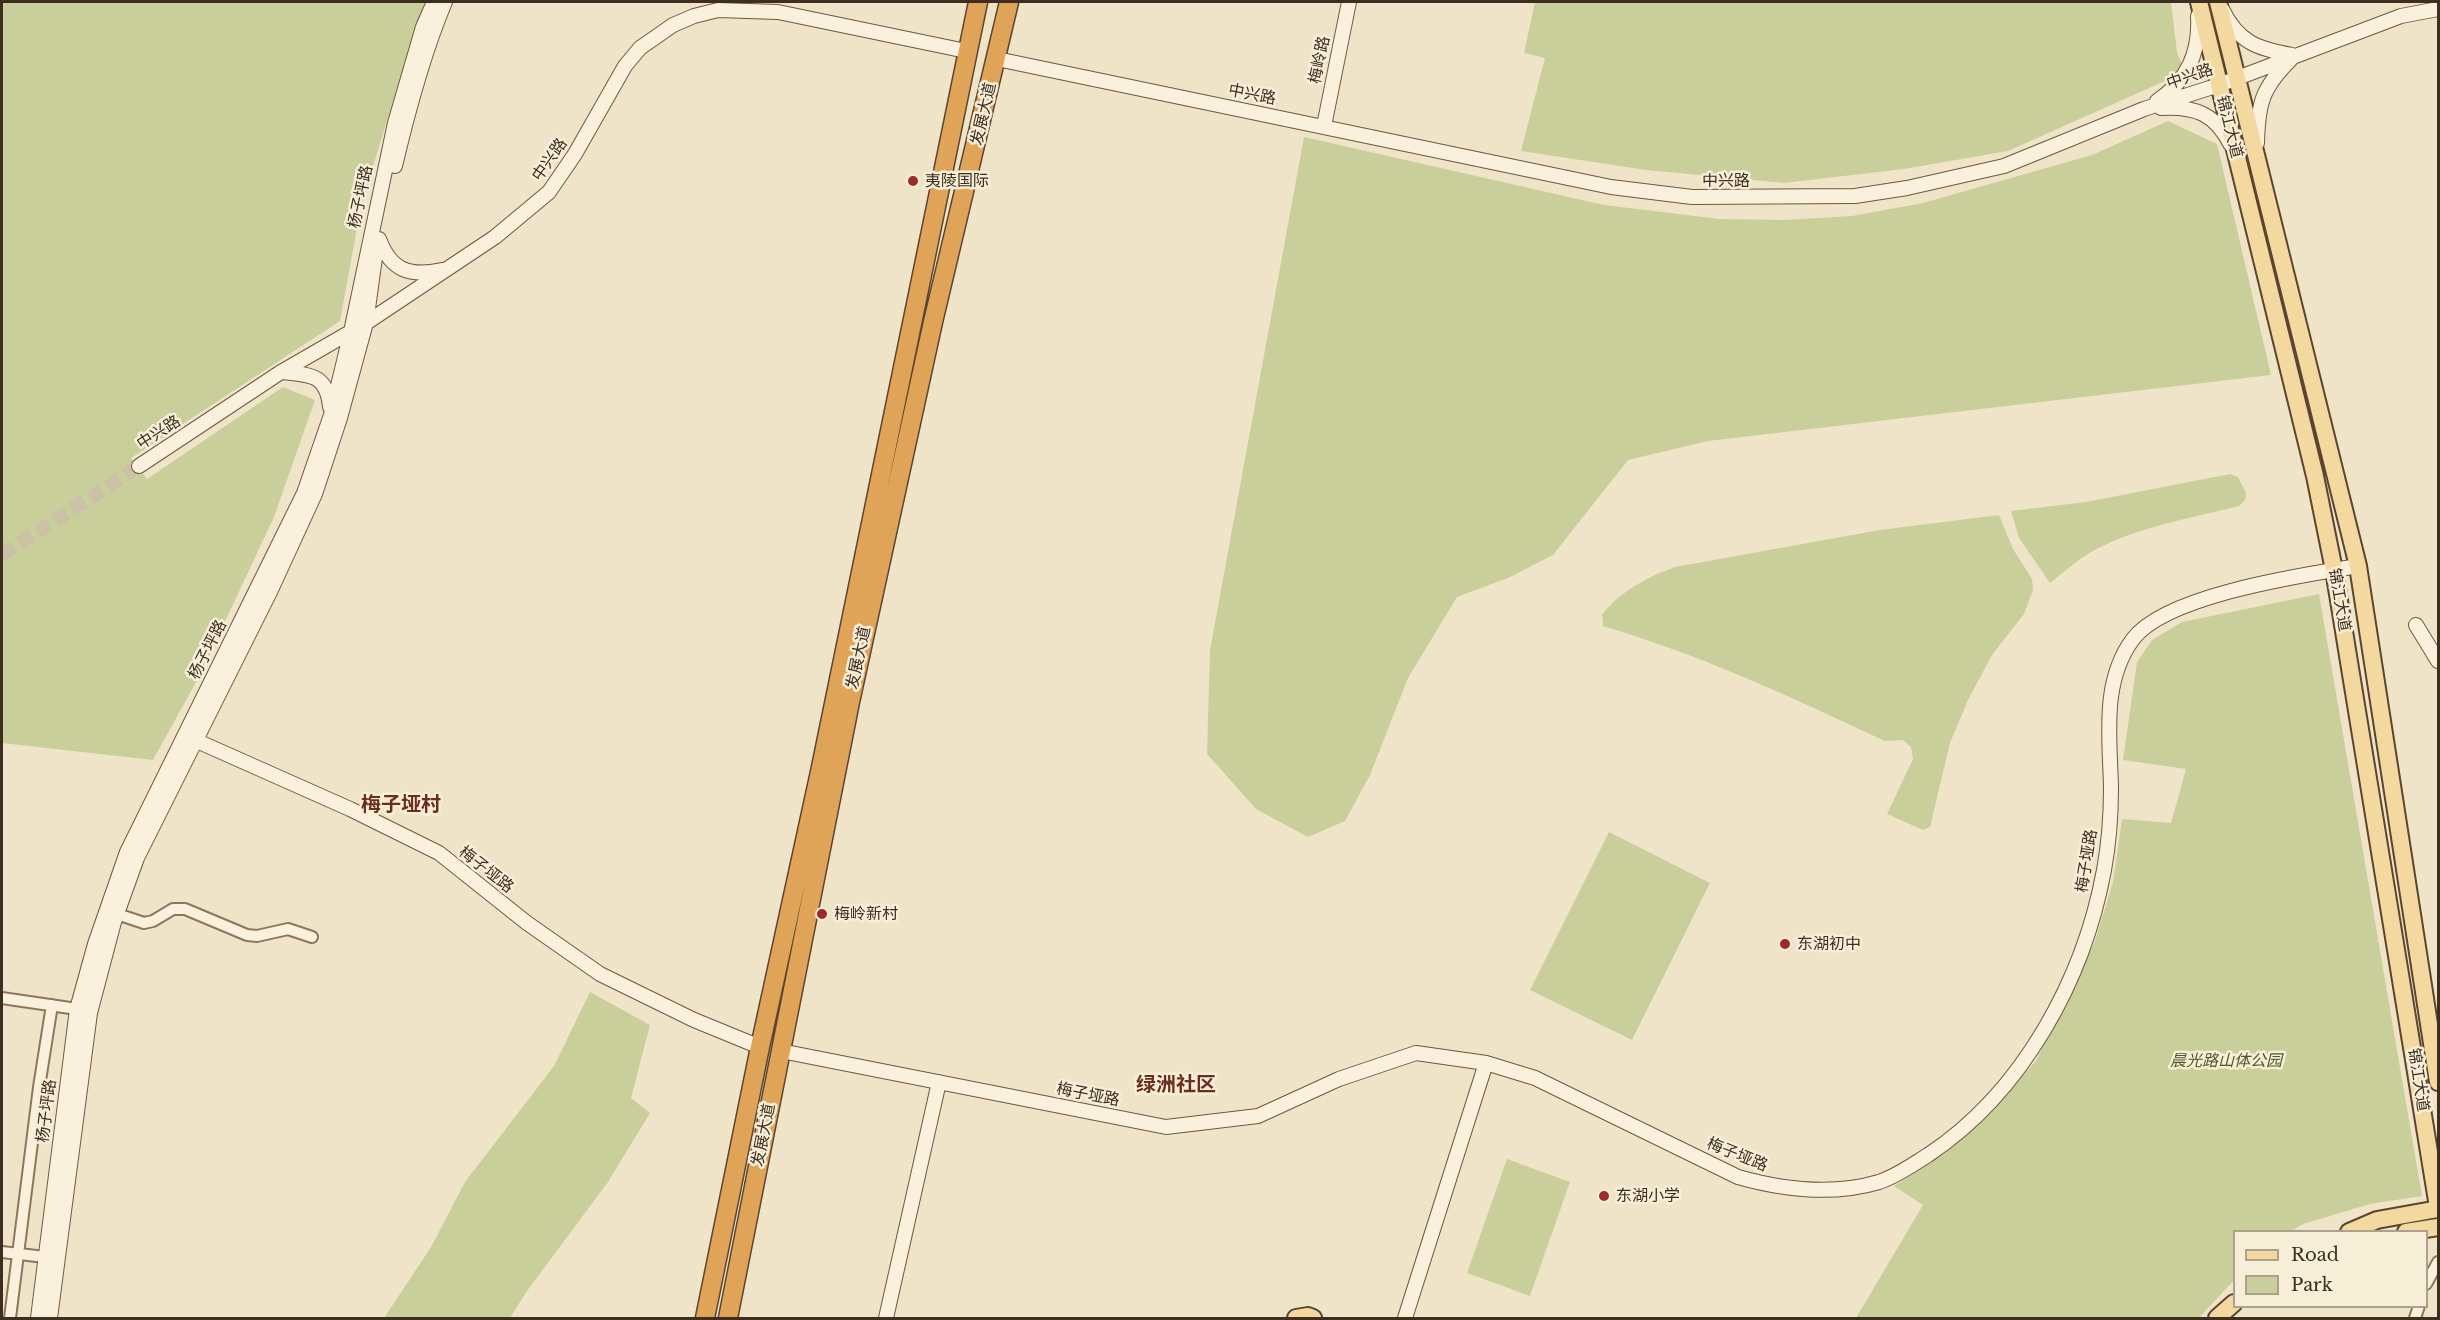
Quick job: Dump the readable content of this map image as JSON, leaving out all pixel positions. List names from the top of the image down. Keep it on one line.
{"streets":{"highway":["发展大道"],"main road":["梅岭路","中兴路","锦江大道","杨子坪路","梅子垭路"]},"crossings":[["梅岭路","中兴路"],["中兴路","发展大道"],["中兴路","锦江大道"],["中兴路","杨子坪路"],["发展大道","梅子垭路"],["锦江大道","梅子垭路"],["杨子坪路","梅子垭路"]],"districts":["梅子垭村","绿洲社区"],"parks":["晨光路山体公园"],"places":["夷陵国际","梅岭新村","东湖初中","东湖小学"],"legend":["Road","Park"]}
